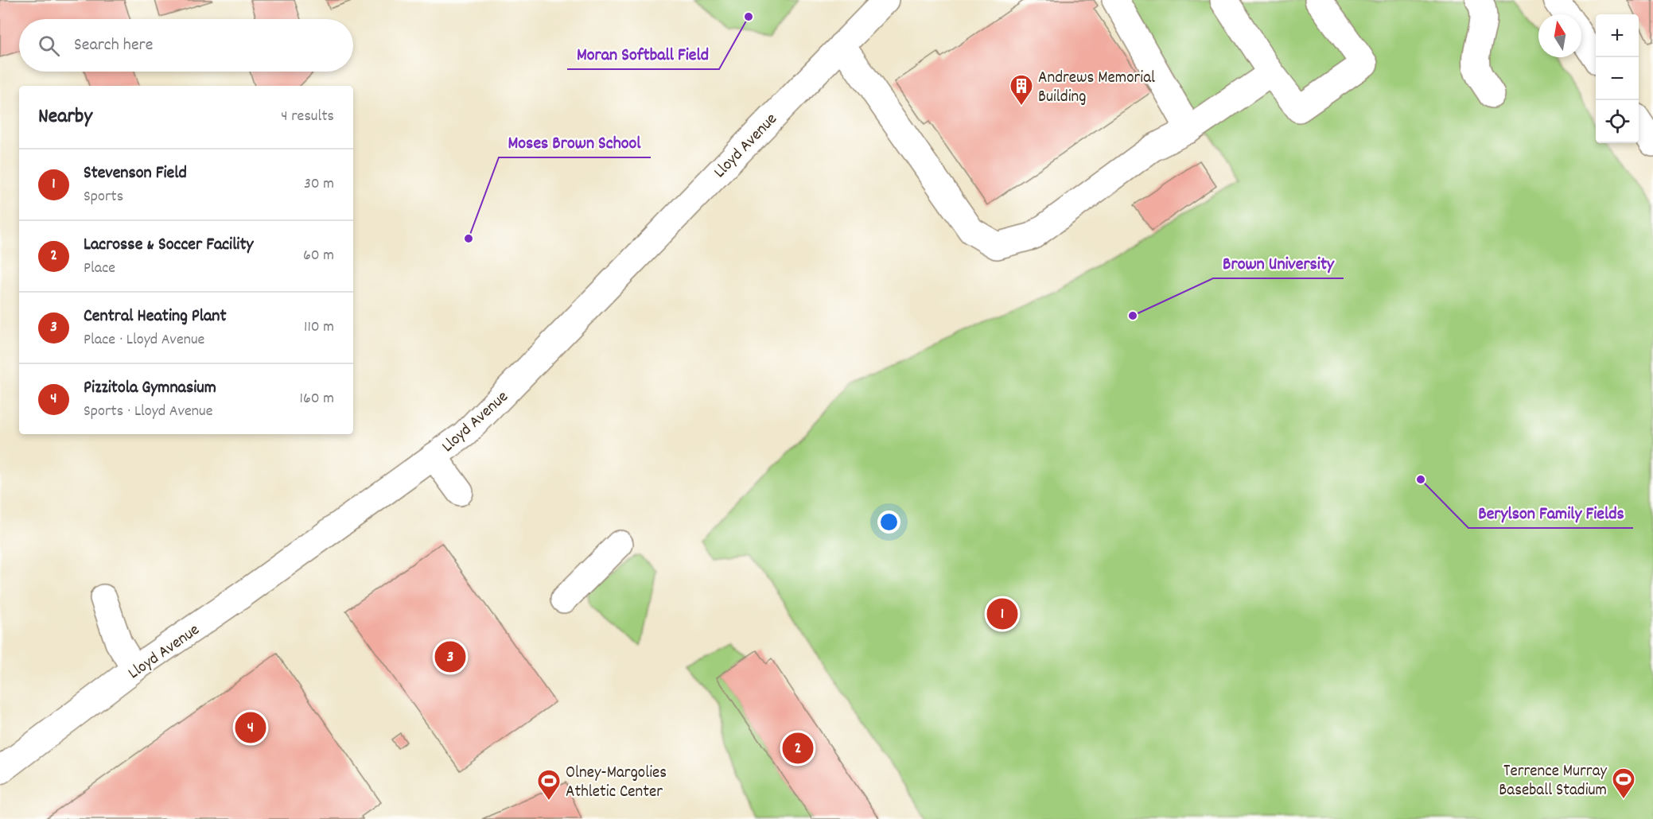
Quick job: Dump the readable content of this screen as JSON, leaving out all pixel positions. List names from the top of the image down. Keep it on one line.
{"streets":{"street":["Lloyd Avenue"]},"places":{"other":["Moran Softball Field","Moses Brown School","Brown University","Berylson Family Fields"],"building":["Andrews Memorial Building"],"sports":["Terrence Murray Baseball Stadium","Olney-Margolies Athletic Center"]},"north":"top","page":{"map_buttons":["+","−"],"search":"Search here","heading":["Nearby","4 results"],"list":[{"mark":"1","name":"Stevenson Field","note":"Sports","value":"30 m"},{"mark":"2","name":"Lacrosse & Soccer Facility","note":"Place","value":"60 m"},{"mark":"3","name":"Central Heating Plant","note":"Place · Lloyd Avenue","value":"110 m"},{"mark":"4","name":"Pizzitola Gymnasium","note":"Sports · Lloyd Avenue","value":"160 m"}],"pins":["1","3","4","2"]}}
